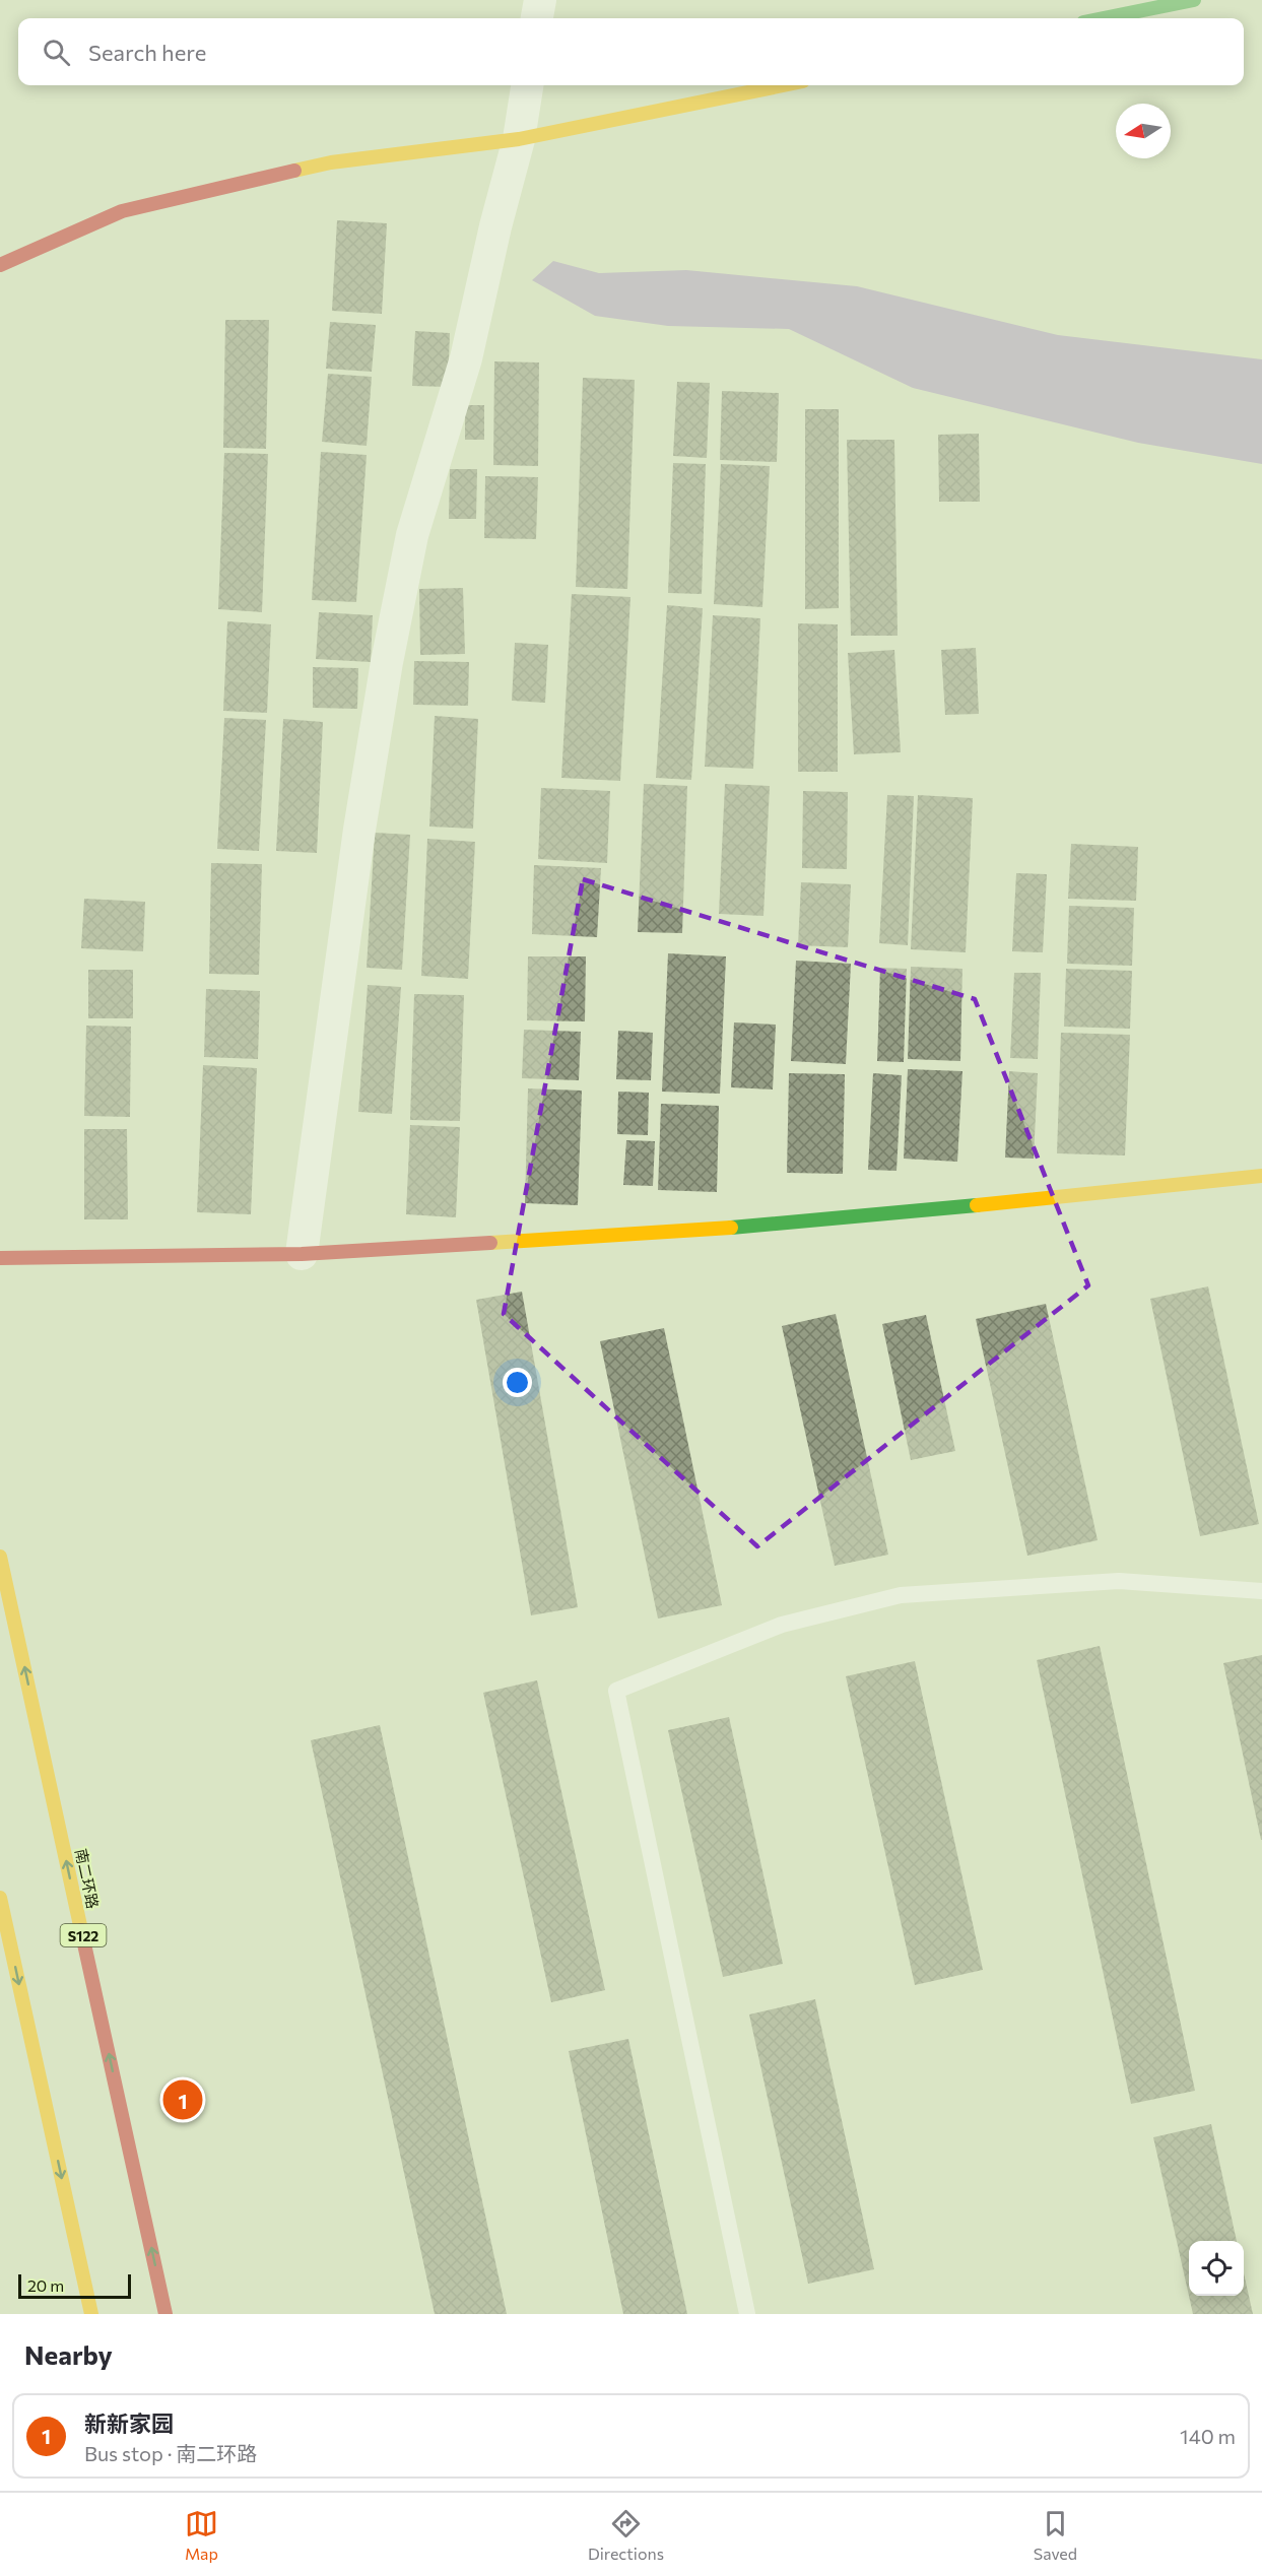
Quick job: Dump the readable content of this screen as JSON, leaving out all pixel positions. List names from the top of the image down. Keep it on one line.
{"streets":{"street":["南二环路","S122"]},"scale_bar":"20 m","north":"left","page":{"search":"Search here","pins":"1","scale":"20 m","heading":"Nearby","list":[{"mark":"1","name":"新新家园","note":"Bus stop · 南二环路","value":"140 m"}],"nav":["Map","Directions","Saved"]}}
